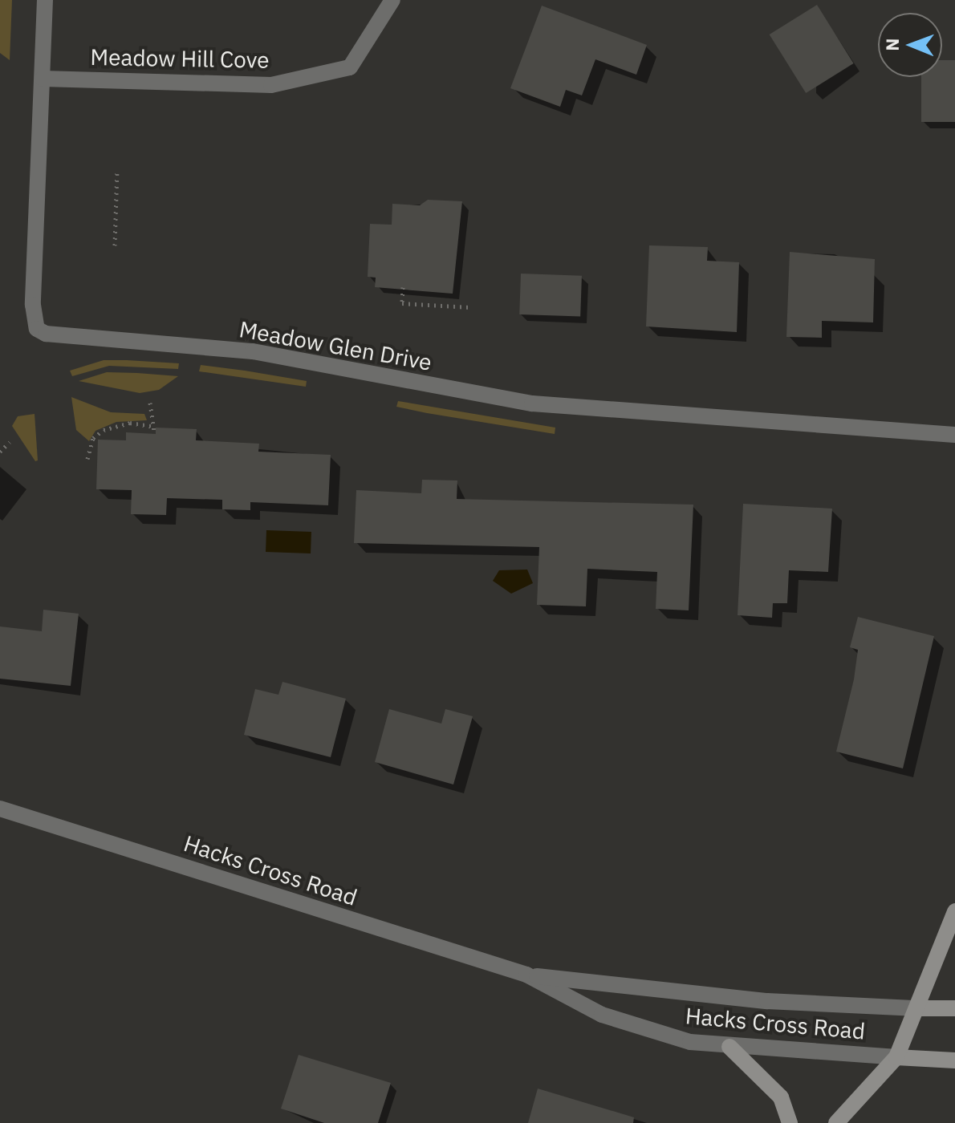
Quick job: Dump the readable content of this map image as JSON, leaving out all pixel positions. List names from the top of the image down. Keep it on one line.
{"streets":{"main road":["Hacks Cross Road"],"street":["Meadow Hill Cove","Meadow Glen Drive"]},"crossings":[["Meadow Hill Cove","Meadow Glen Drive"]],"north":"left"}
